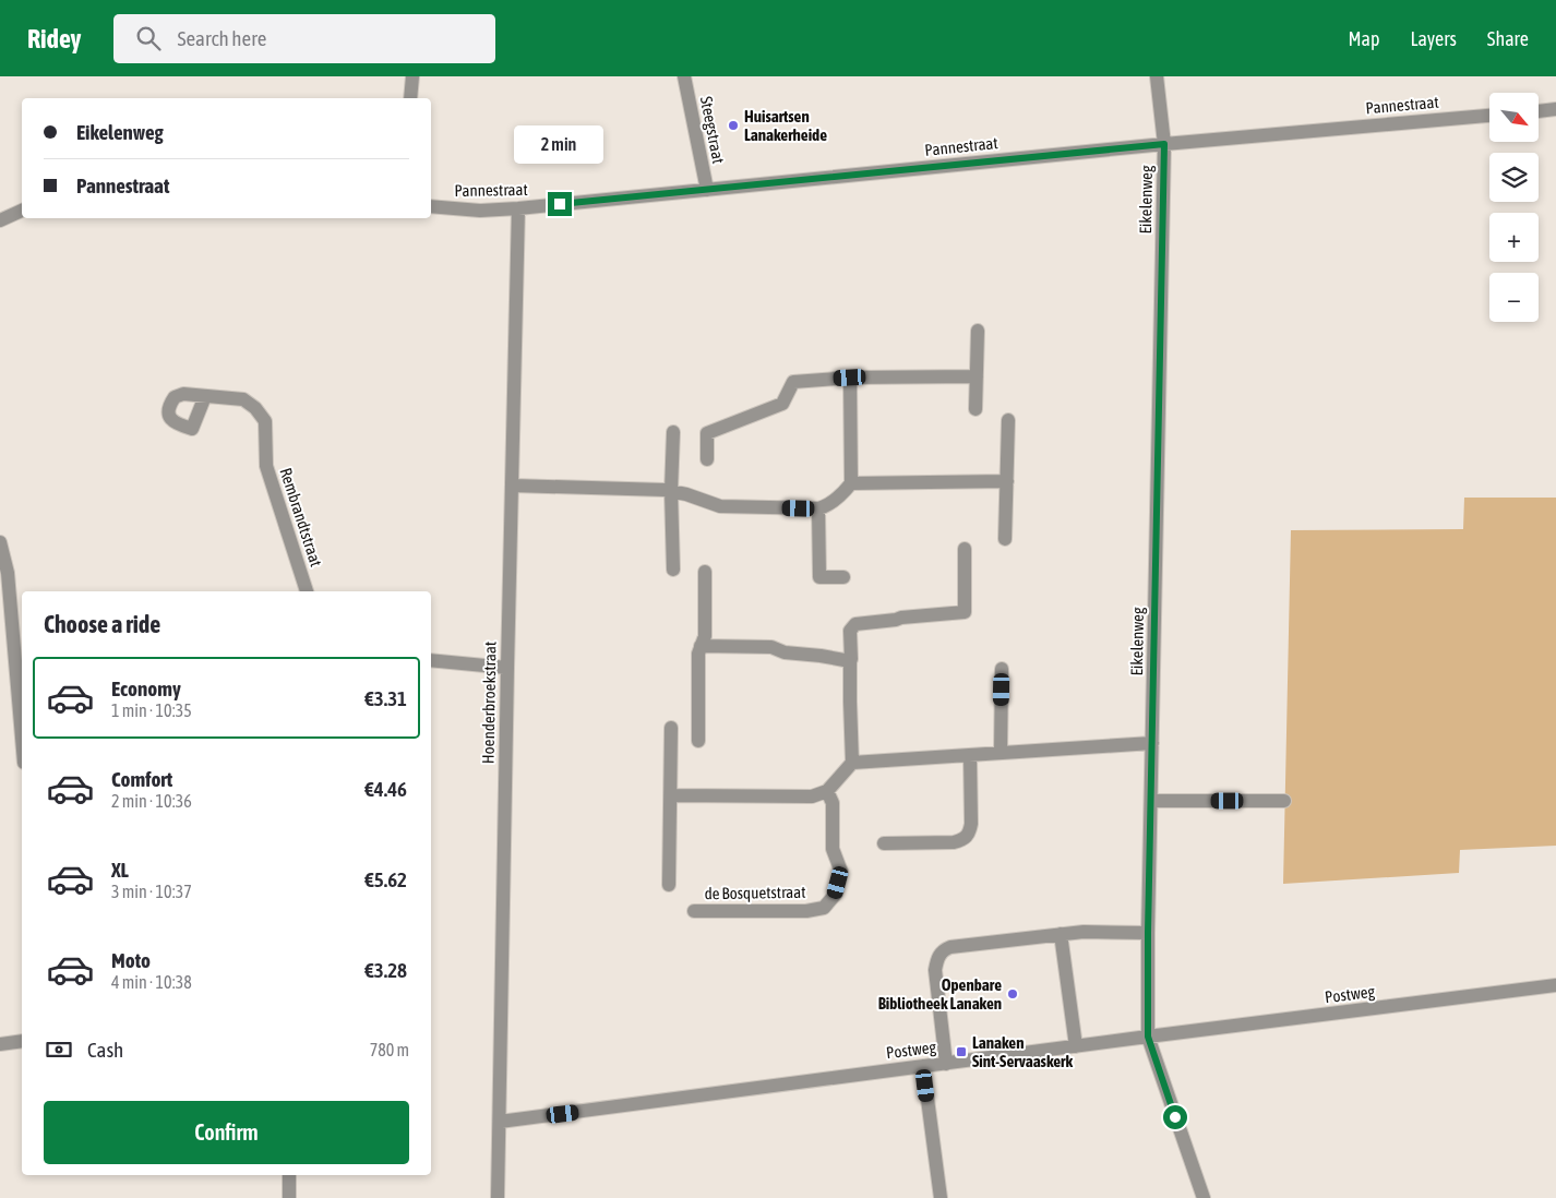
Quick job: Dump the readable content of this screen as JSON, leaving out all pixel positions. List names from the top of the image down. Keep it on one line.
{"streets":{"street":["Pannestraat","Steegstraat","Eikelenweg","Rembrandtstraat","Hoenderbroekstraat","de Bosquetstraat","Postweg"]},"crossings":[["Pannestraat","Steegstraat"],["Pannestraat","Eikelenweg"],["Pannestraat","Hoenderbroekstraat"],["Eikelenweg","Postweg"],["Hoenderbroekstraat","Postweg"]],"places":{"other":["Huisartsen Lanakerheide","Openbare Bibliotheek Lanaken"],"transit":["Lanaken Sint-Servaaskerk"]},"north":"bottom right","page":{"header":"Ridey","search":"Search here","nav":["Map","Layers","Share"],"map_buttons":["+","−"],"banner":["Eikelenweg","Pannestraat"],"bubble":"2 min","heading":"Choose a ride","list":[{"name":"Economy","note":"1 min · 10:35","value":"€3.31"},{"name":"Comfort","note":"2 min · 10:36","value":"€4.46"},{"name":"XL","note":"3 min · 10:37","value":"€5.62"},{"name":"Moto","note":"4 min · 10:38","value":"€3.28"}],"pay":["Cash","780 m"],"buttons":"Confirm"}}
